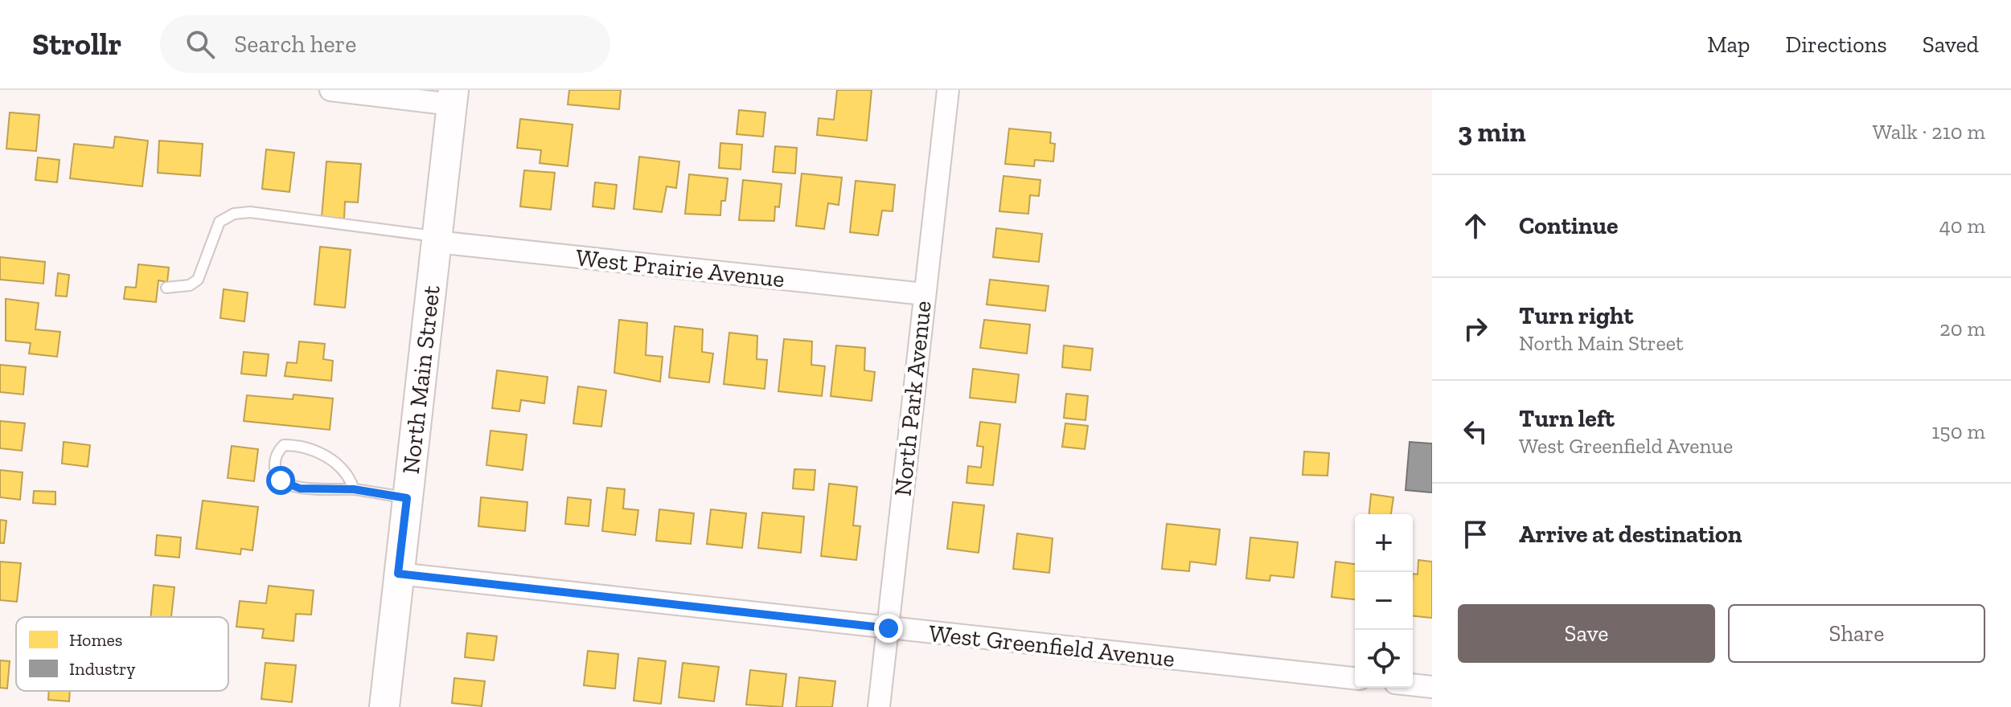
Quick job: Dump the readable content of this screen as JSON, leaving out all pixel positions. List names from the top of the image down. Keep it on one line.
{"streets":{"street":["West Prairie Avenue","North Main Street","North Park Avenue","West Greenfield Avenue"]},"crossings":[["West Prairie Avenue","North Main Street"],["West Prairie Avenue","North Park Avenue"],["North Main Street","West Greenfield Avenue"],["North Park Avenue","West Greenfield Avenue"]],"legend":["Homes","Industry"],"page":{"header":"Strollr","search":"Search here","nav":["Map","Directions","Saved"],"heading":["3 min","Walk · 210 m"],"list":[["Continue","40 m"],["Turn right","North Main Street","20 m"],["Turn left","West Greenfield Avenue","150 m"],"Arrive at destination"],"map_buttons":["+","−"],"buttons":["Save","Share"]}}
